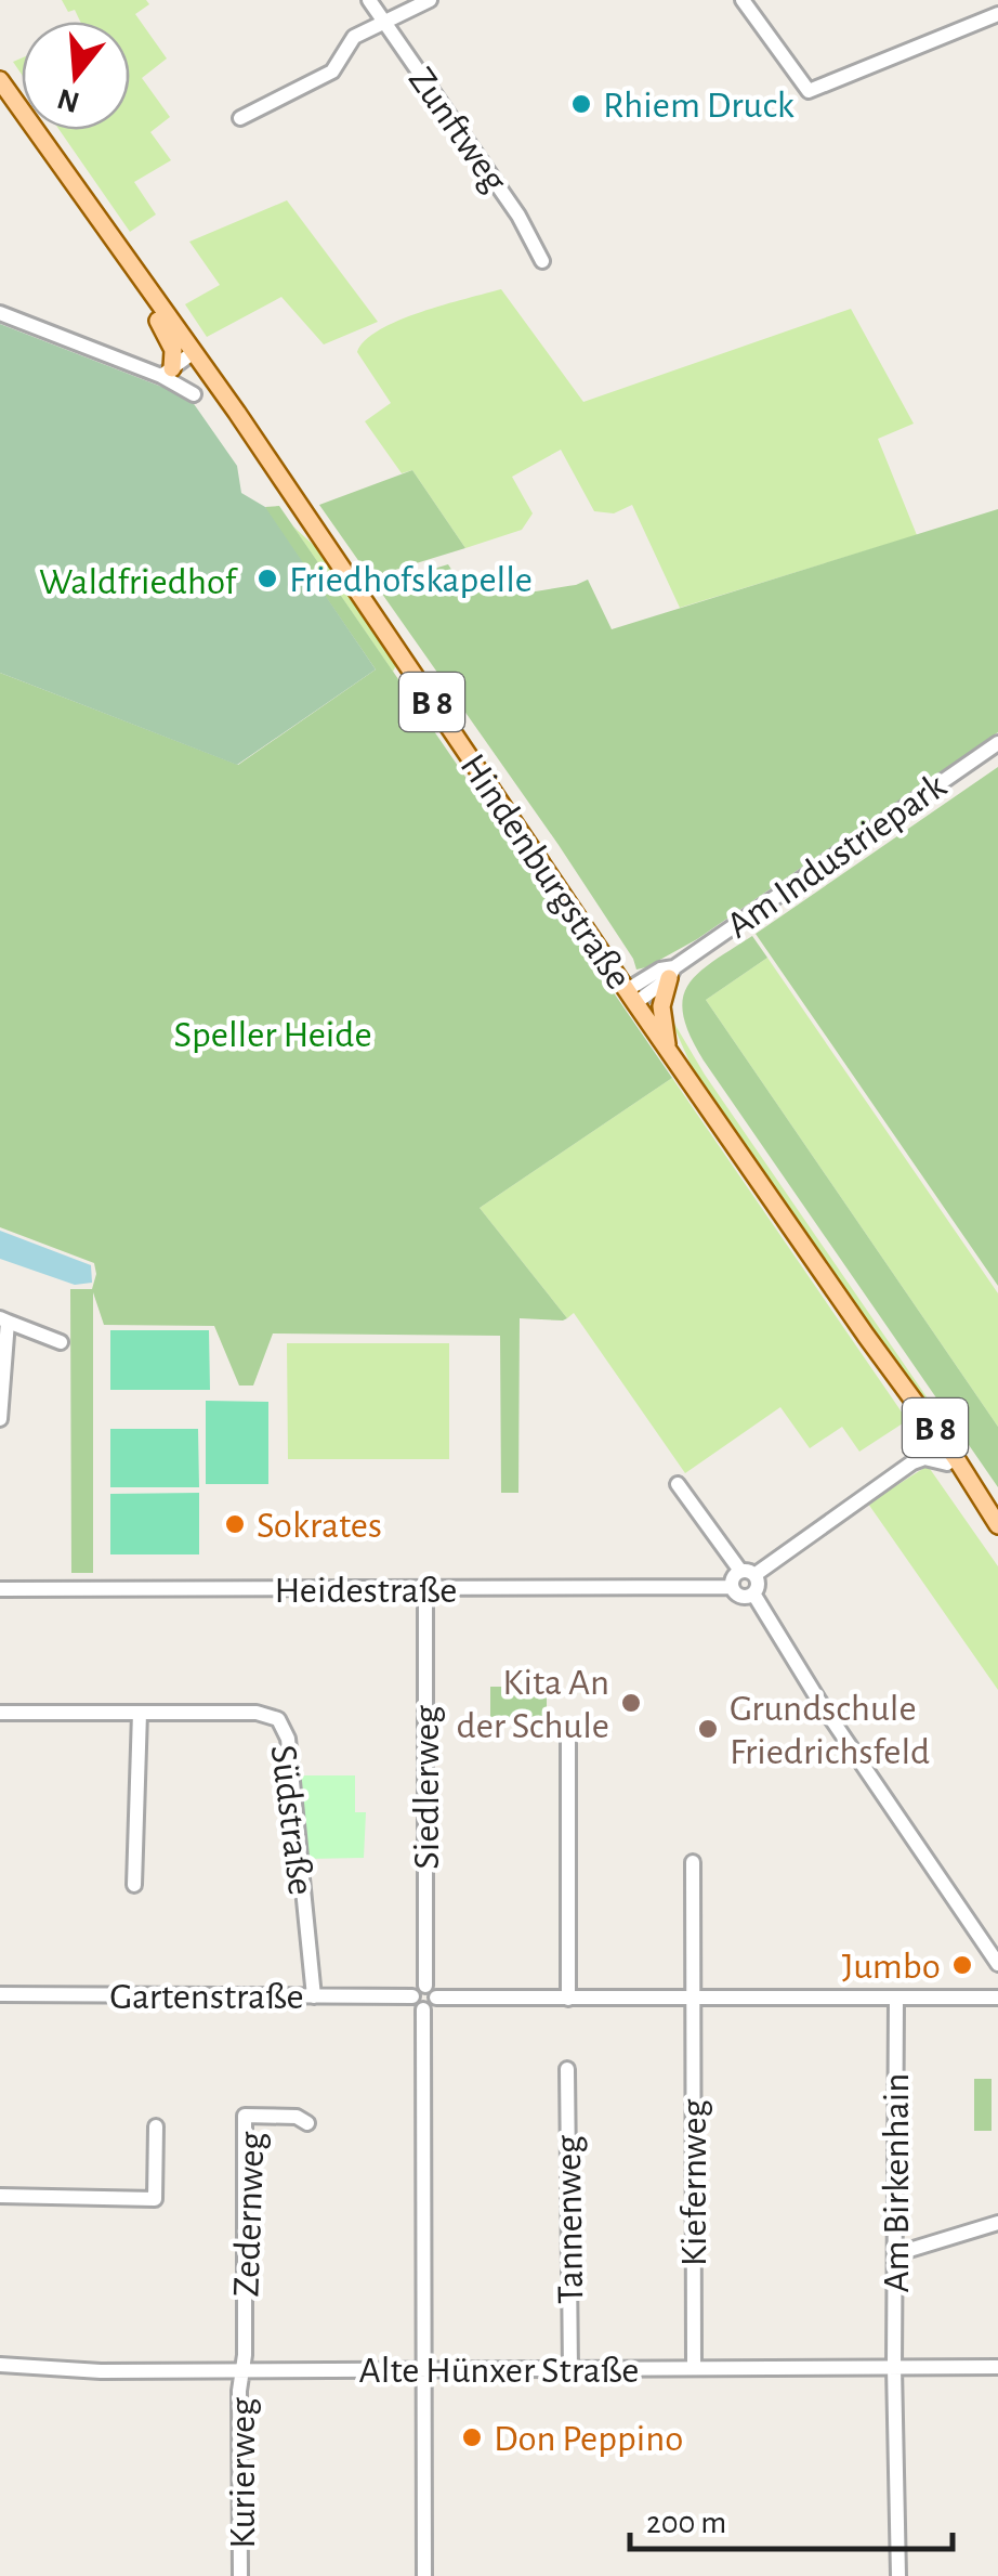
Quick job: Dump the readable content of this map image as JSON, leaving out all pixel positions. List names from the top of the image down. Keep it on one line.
{"streets":{"main road":["B 8","Hindenburgstraße"],"street":["Zunftweg","Am Industriepark","Heidestraße","Siedlerweg","Südstraße","Gartenstraße","Kiefernweg","Am Birkenhain","Zedernweg","Tannenweg","Alte Hünxer Straße","Kurierweg"]},"crossings":[["Am Industriepark","Hindenburgstraße"],["Heidestraße","Siedlerweg"],["Siedlerweg","Gartenstraße"],["Südstraße","Gartenstraße"],["Kiefernweg","Alte Hünxer Straße"],["Am Birkenhain","Alte Hünxer Straße"],["Zedernweg","Alte Hünxer Straße"],["Zedernweg","Kurierweg"],["Tannenweg","Alte Hünxer Straße"],["Alte Hünxer Straße","Kurierweg"]],"parks":["Waldfriedhof","Speller Heide"],"places":["Rhiem Druck","Friedhofskapelle","Sokrates","Kita An der Schule","Grundschule Friedrichsfeld","Jumbo","Don Peppino"],"scale_bar":"200 m","north":"bottom"}
